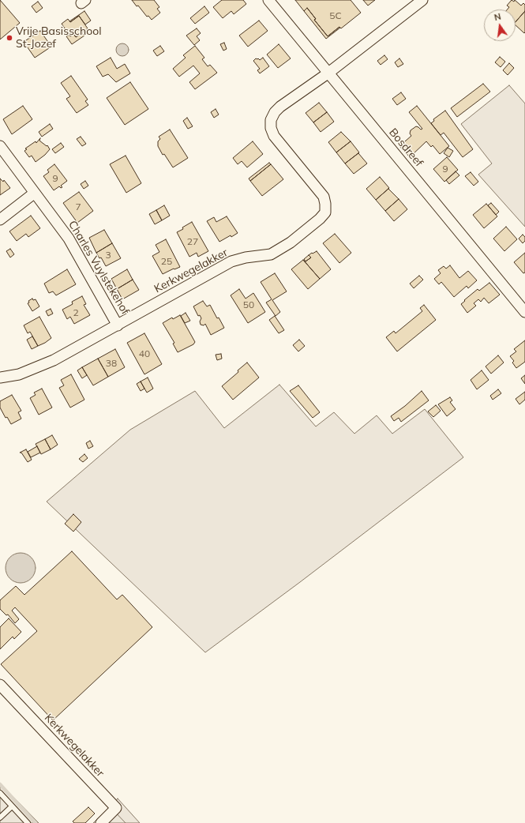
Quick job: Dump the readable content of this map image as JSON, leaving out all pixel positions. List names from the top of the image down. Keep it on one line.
{"streets":{"street":["Bosdreef","Charles Vuylstekehof","Kerkwegelakker"]},"crossings":[["Bosdreef","Kerkwegelakker"],["Charles Vuylstekehof","Kerkwegelakker"]],"places":["Vrije Basisschool St-Jozef"],"house_numbers":["5C","9","9","7","27","3","25","50","2","40","38"],"north":"top"}
